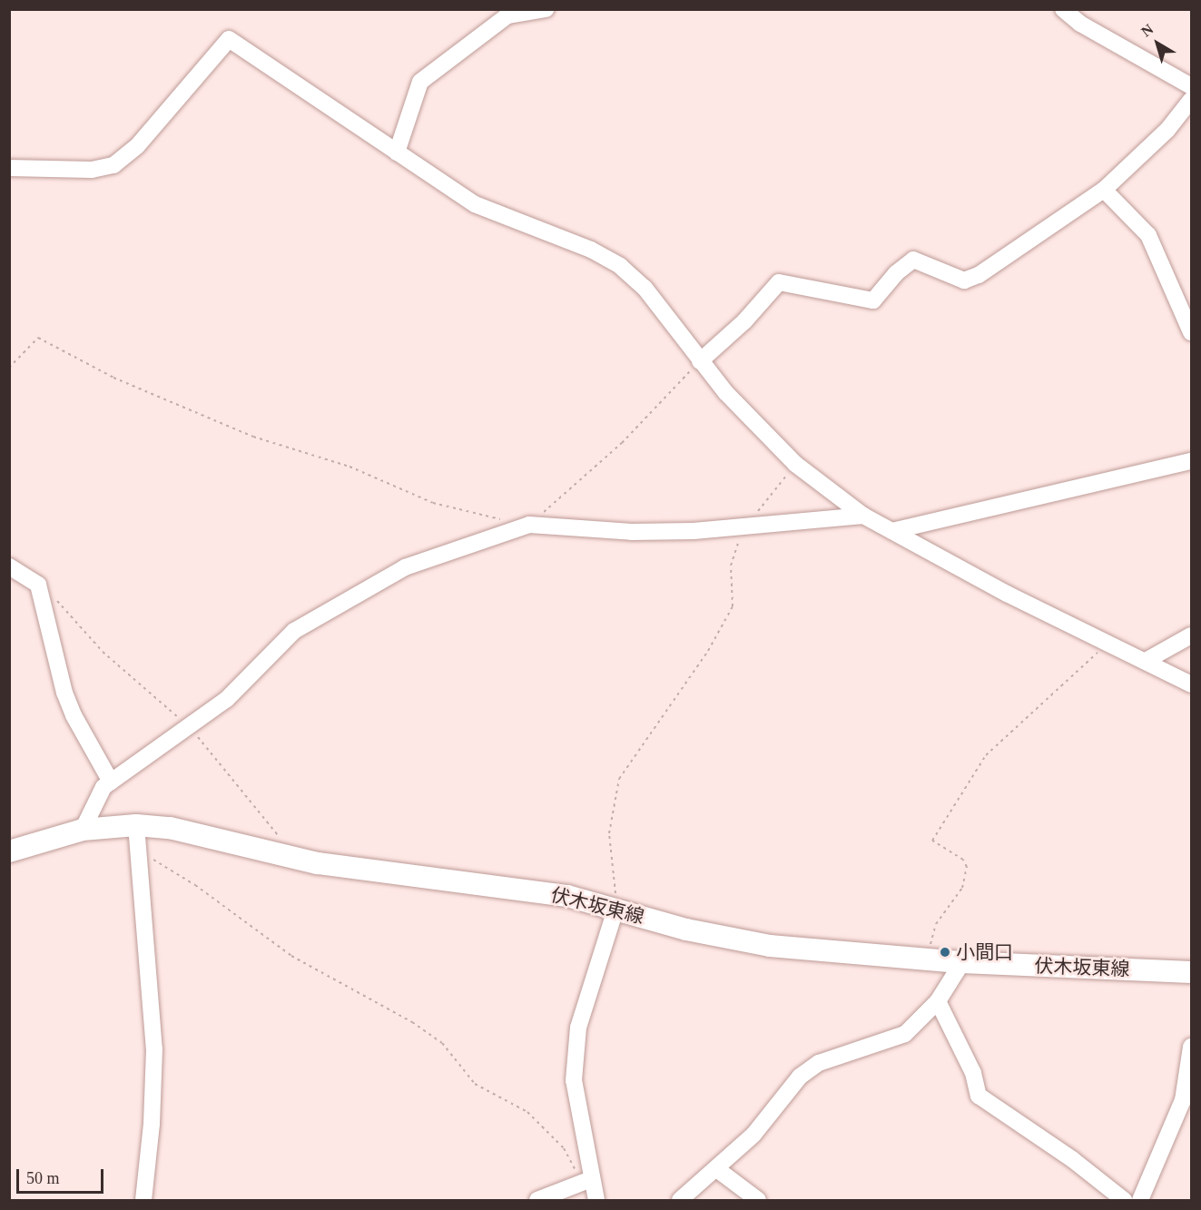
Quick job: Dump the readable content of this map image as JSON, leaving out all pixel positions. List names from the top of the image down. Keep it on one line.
{"streets":{"main road":["伏木坂東線"]},"places":["小間口"],"scale_bar":"50 m","north":"top left"}
